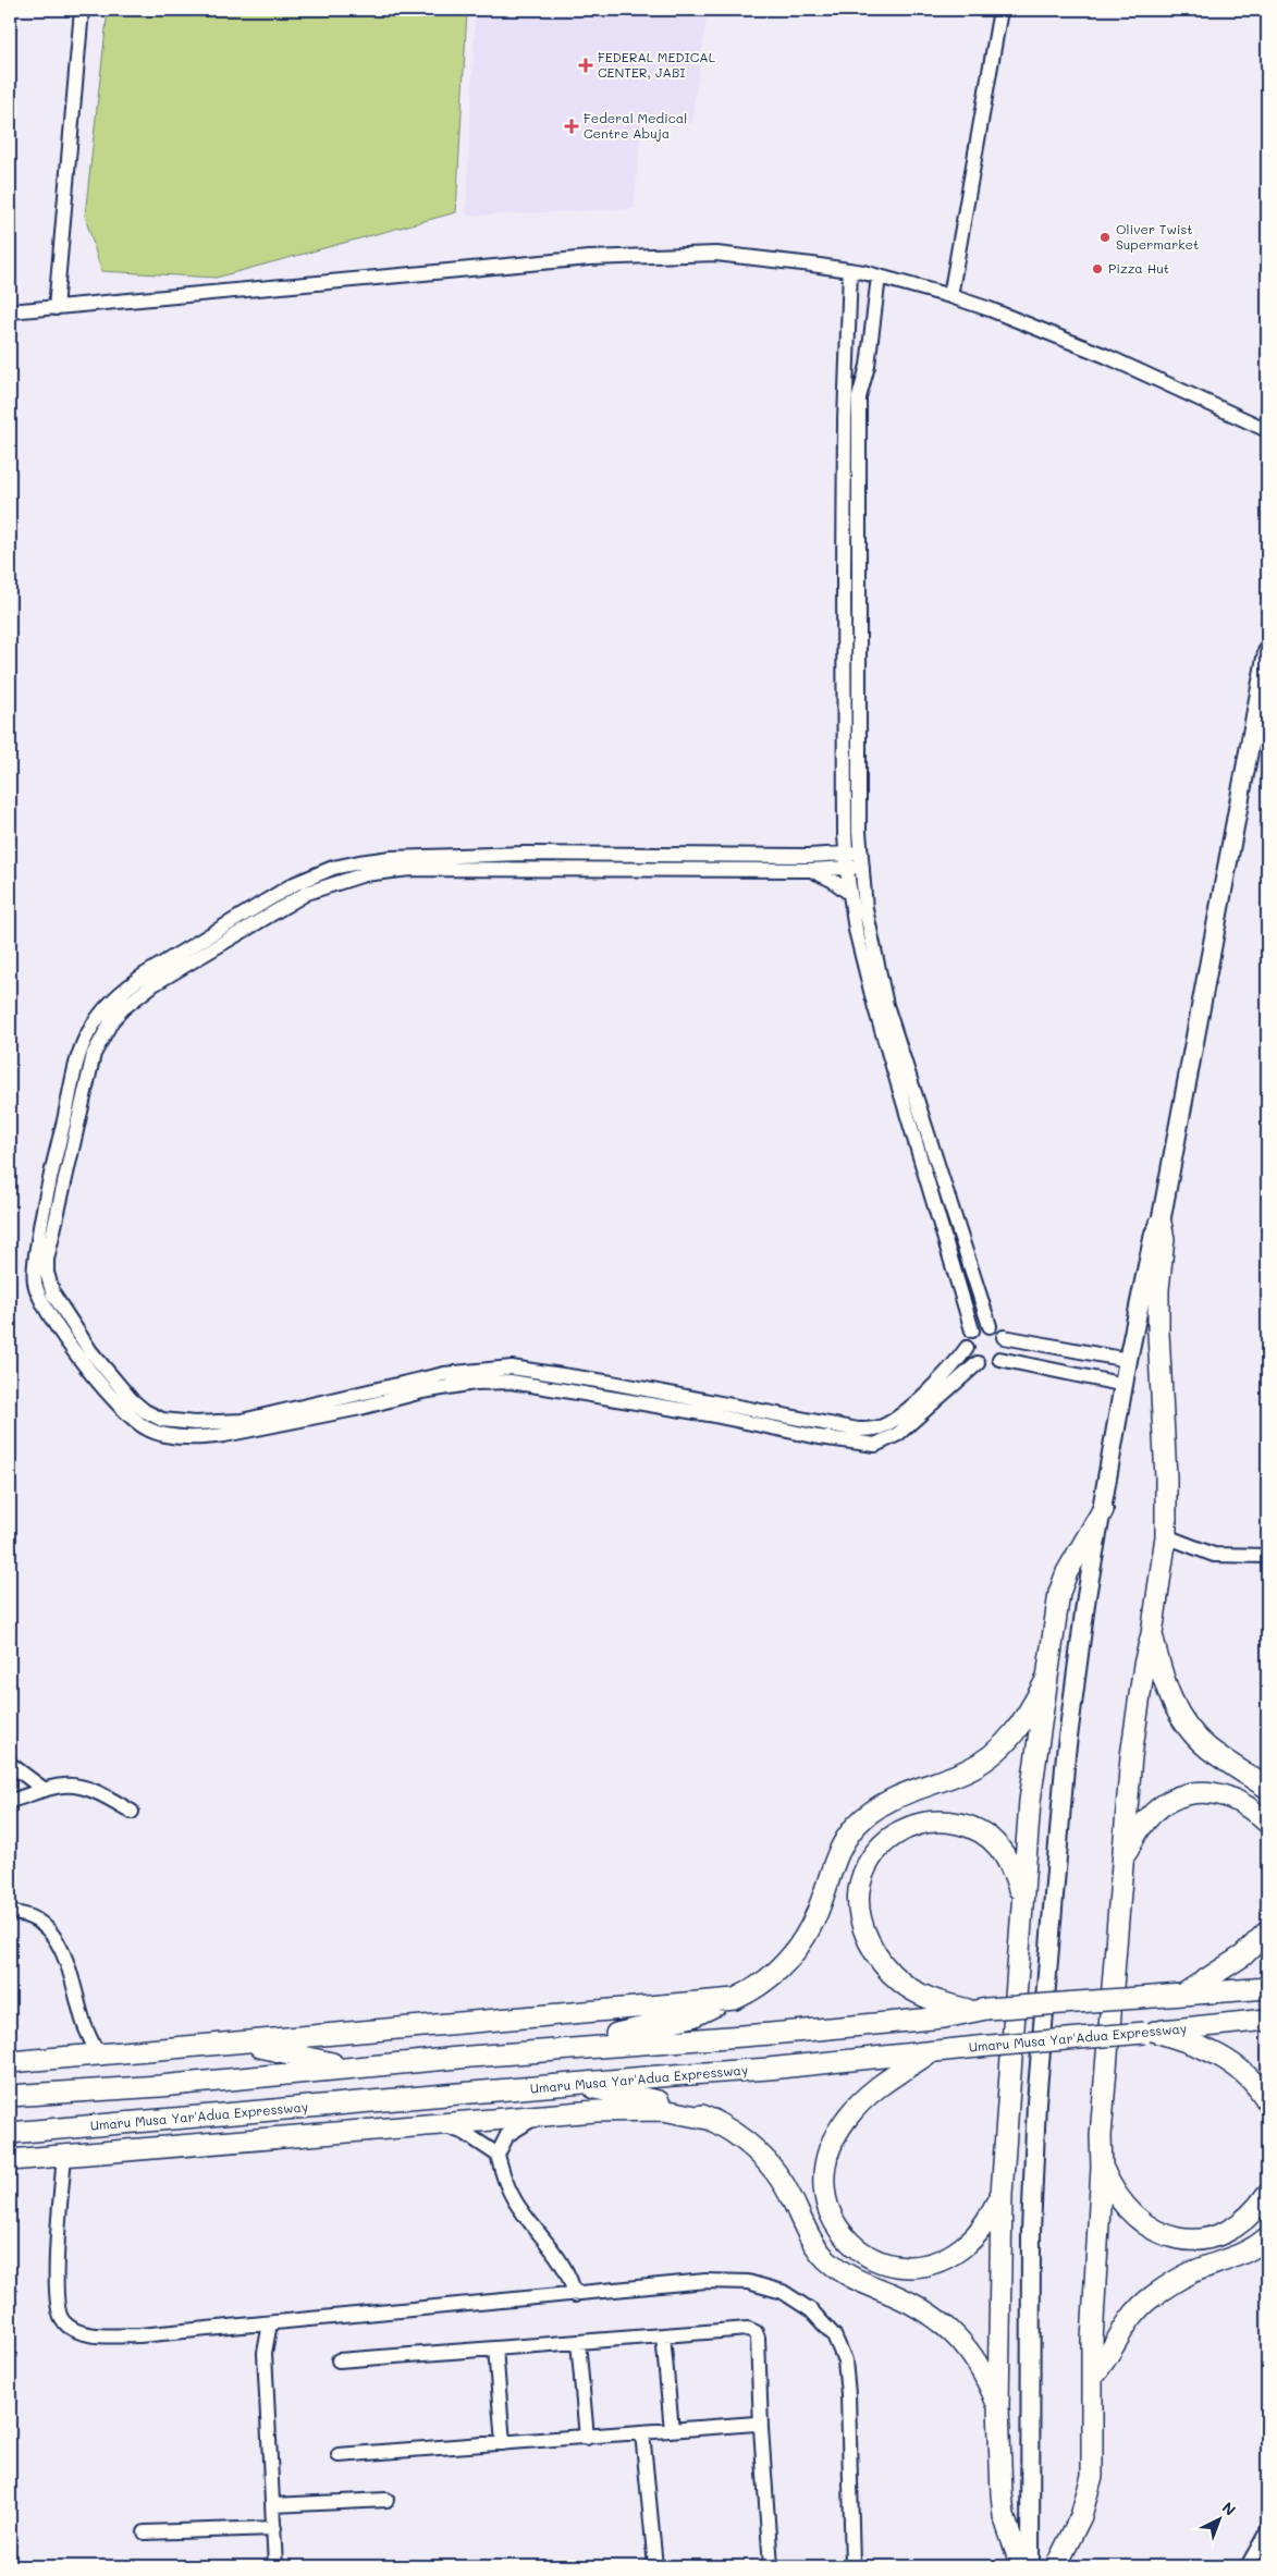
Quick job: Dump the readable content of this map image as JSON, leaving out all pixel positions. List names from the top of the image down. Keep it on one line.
{"streets":{"highway":["Umaru Musa Yar'Adua Expressway"]},"places":{"health":["FEDERAL MEDICAL CENTER, JABI","Federal Medical Centre Abuja"],"other":["Oliver Twist Supermarket","Pizza Hut"]},"north":"top right"}
